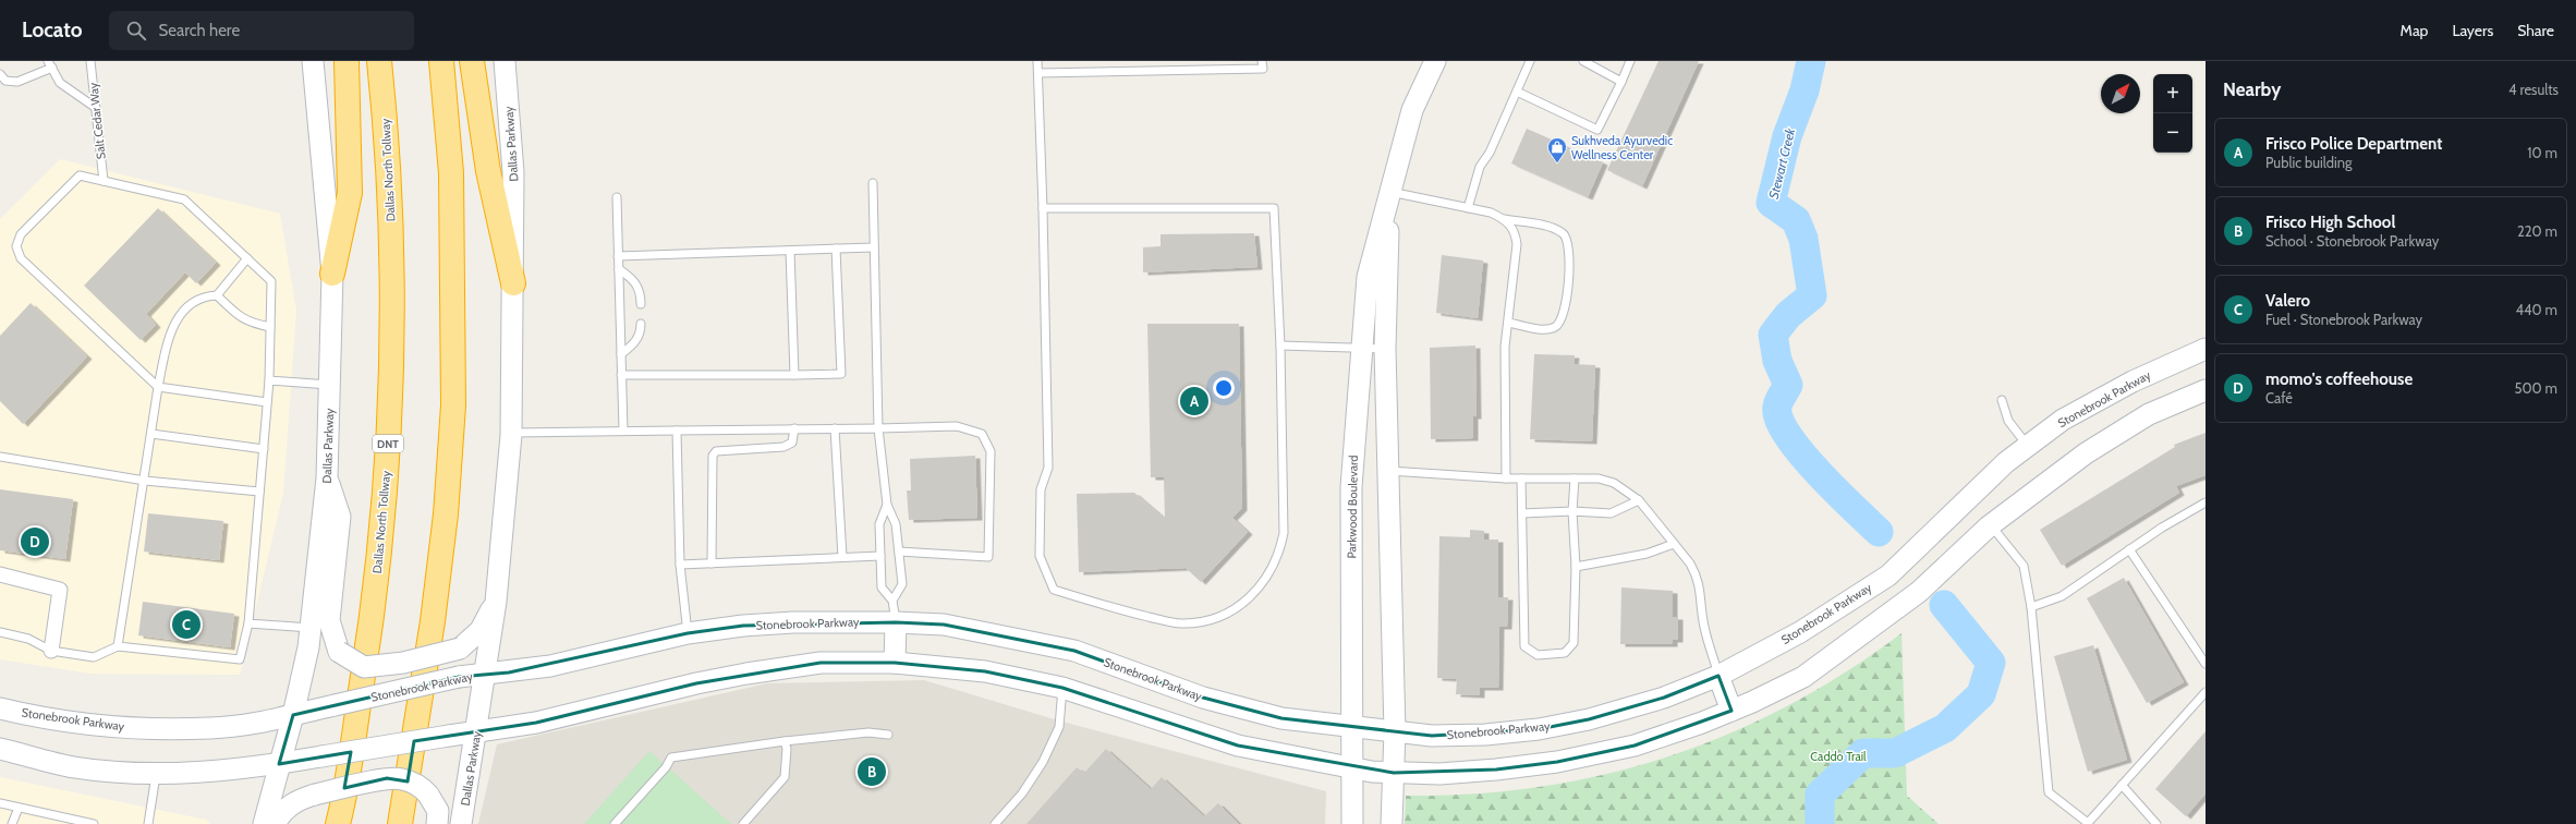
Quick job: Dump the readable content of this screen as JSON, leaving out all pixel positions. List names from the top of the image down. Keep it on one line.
{"streets":{"highway":["Dallas North Tollway","DNT"],"main road":["Dallas Parkway","Stonebrook Parkway","Parkwood Boulevard"],"lane":["Salt Cedar Way"]},"crossings":[["Dallas Parkway","Stonebrook Parkway"],["Stonebrook Parkway","Parkwood Boulevard"]],"water":["Stewart Creek"],"parks":["Caddo Trail"],"places":{"shop":["Sukhveda Ayurvedic Wellness Center"]},"north":"top right","page":{"header":"Locato","search":"Search here","nav":["Map","Layers","Share"],"heading":["Nearby","4 results"],"map_buttons":["+","−"],"list":[{"mark":"A","name":"Frisco Police Department","note":"Public building","value":"10 m"},{"mark":"B","name":"Frisco High School","note":"School · Stonebrook Parkway","value":"220 m"},{"mark":"C","name":"Valero","note":"Fuel · Stonebrook Parkway","value":"440 m"},{"mark":"D","name":"momo's coffeehouse","note":"Café","value":"500 m"}],"pins":["A","D","C","B"]}}
